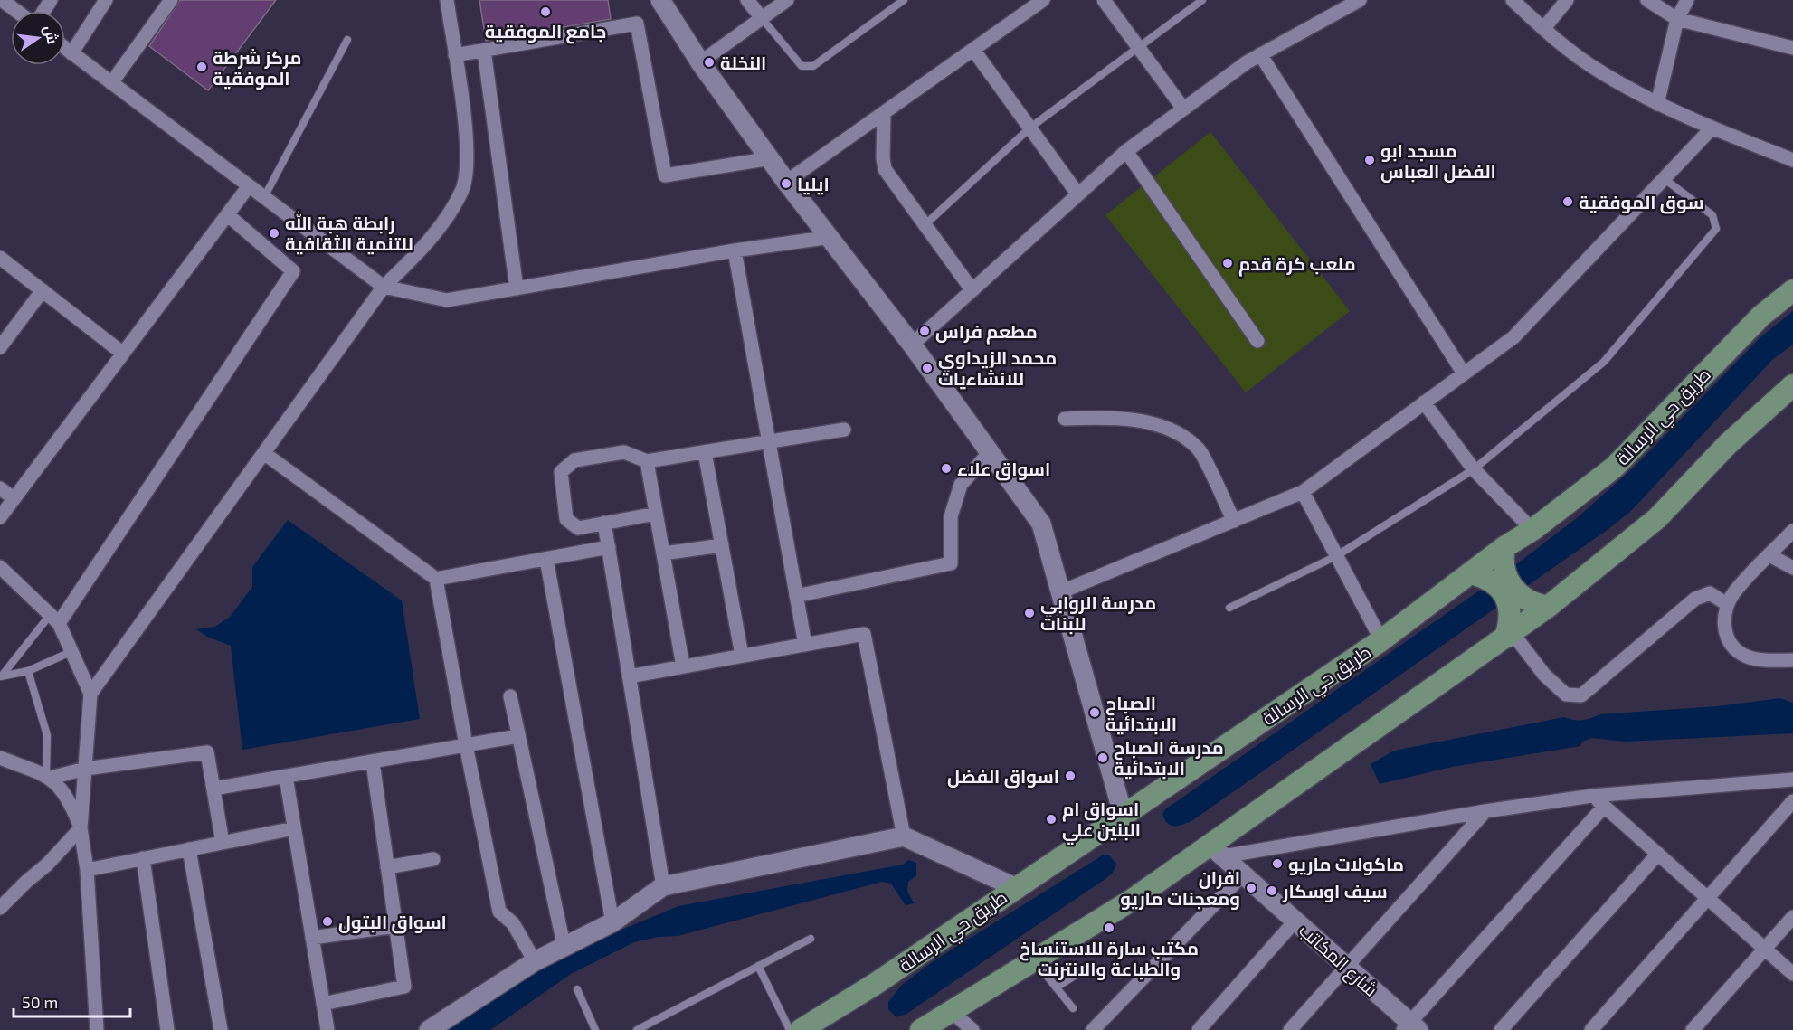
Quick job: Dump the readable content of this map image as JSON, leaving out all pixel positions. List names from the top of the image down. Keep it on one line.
{"streets":{"main road":["طريق حي الرسالة"],"street":["شارع المكاتب"]},"places":["جامع الموفقية","النخلة","مركز شرطة الموفقية","مسجد ابو الفضل العباس","ايليا","سوق الموفقية","رابطة هبة الله للتنمية الثقافية","ملعب كرة قدم","مطعم فراس","محمد الزيداوي للانشاءيات","اسواق علاء","مدرسة الروابي للبنات","الصباح الابتدائية","مدرسة الصباح الابتدائية","اسواق الفضل","اسواق ام البنين علي","ماكولات ماريو","افران ومعجنات ماريو","سيف اوسكار","اسواق البتول","مكتب سارة للاستنساخ والطباعة والانترنت"],"scale_bar":"50 m","north":"right"}
